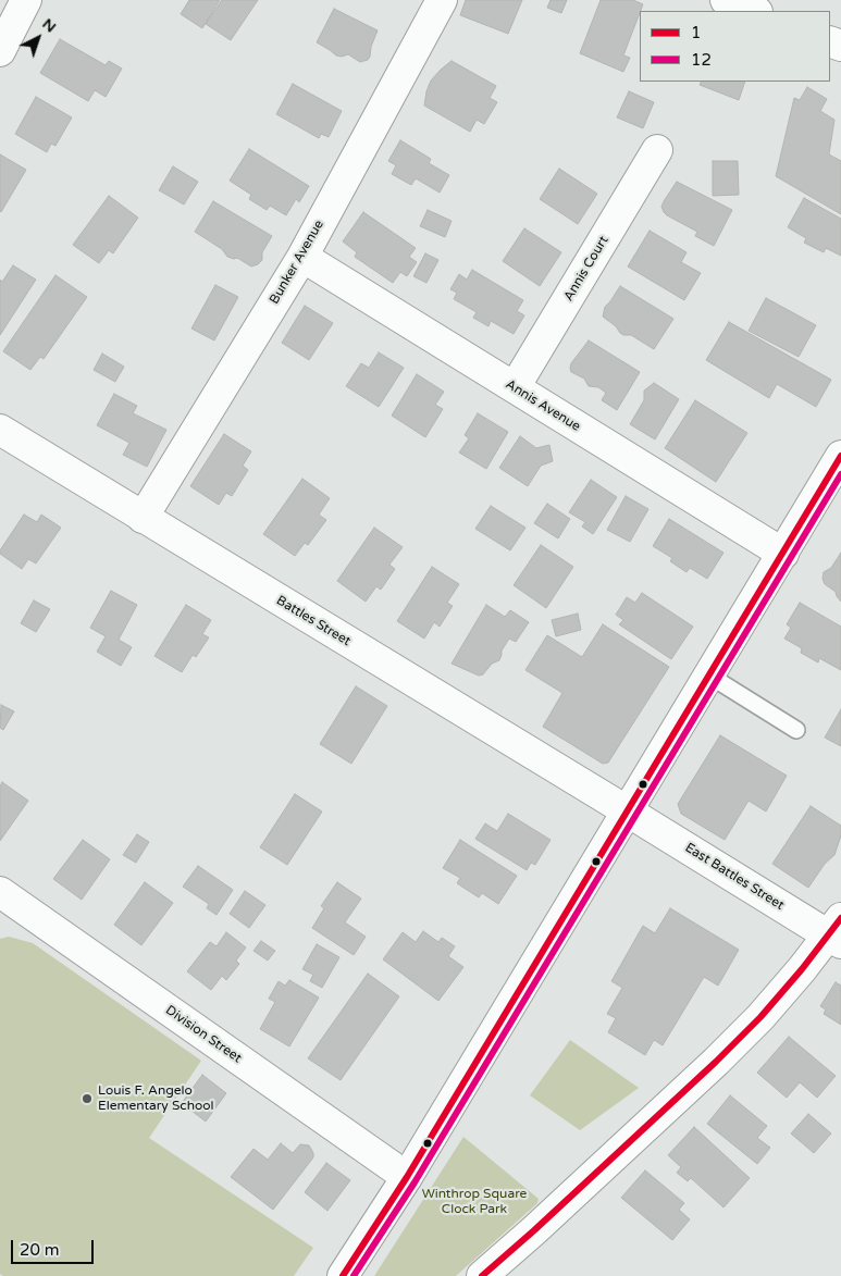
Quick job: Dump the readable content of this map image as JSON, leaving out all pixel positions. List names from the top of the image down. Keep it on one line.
{"streets":{"street":["Bunker Avenue","Annis Court","Annis Avenue","Battles Street","East Battles Street","Division Street"]},"crossings":[["Bunker Avenue","Annis Avenue"],["Bunker Avenue","Battles Street"],["Annis Court","Annis Avenue"],["Battles Street","East Battles Street"]],"parks":["Winthrop Square Clock Park"],"places":["Louis F. Angelo Elementary School"],"lines":["transit line 1","transit line 12"],"legend":["1","12"],"scale_bar":"20 m","north":"top right"}
